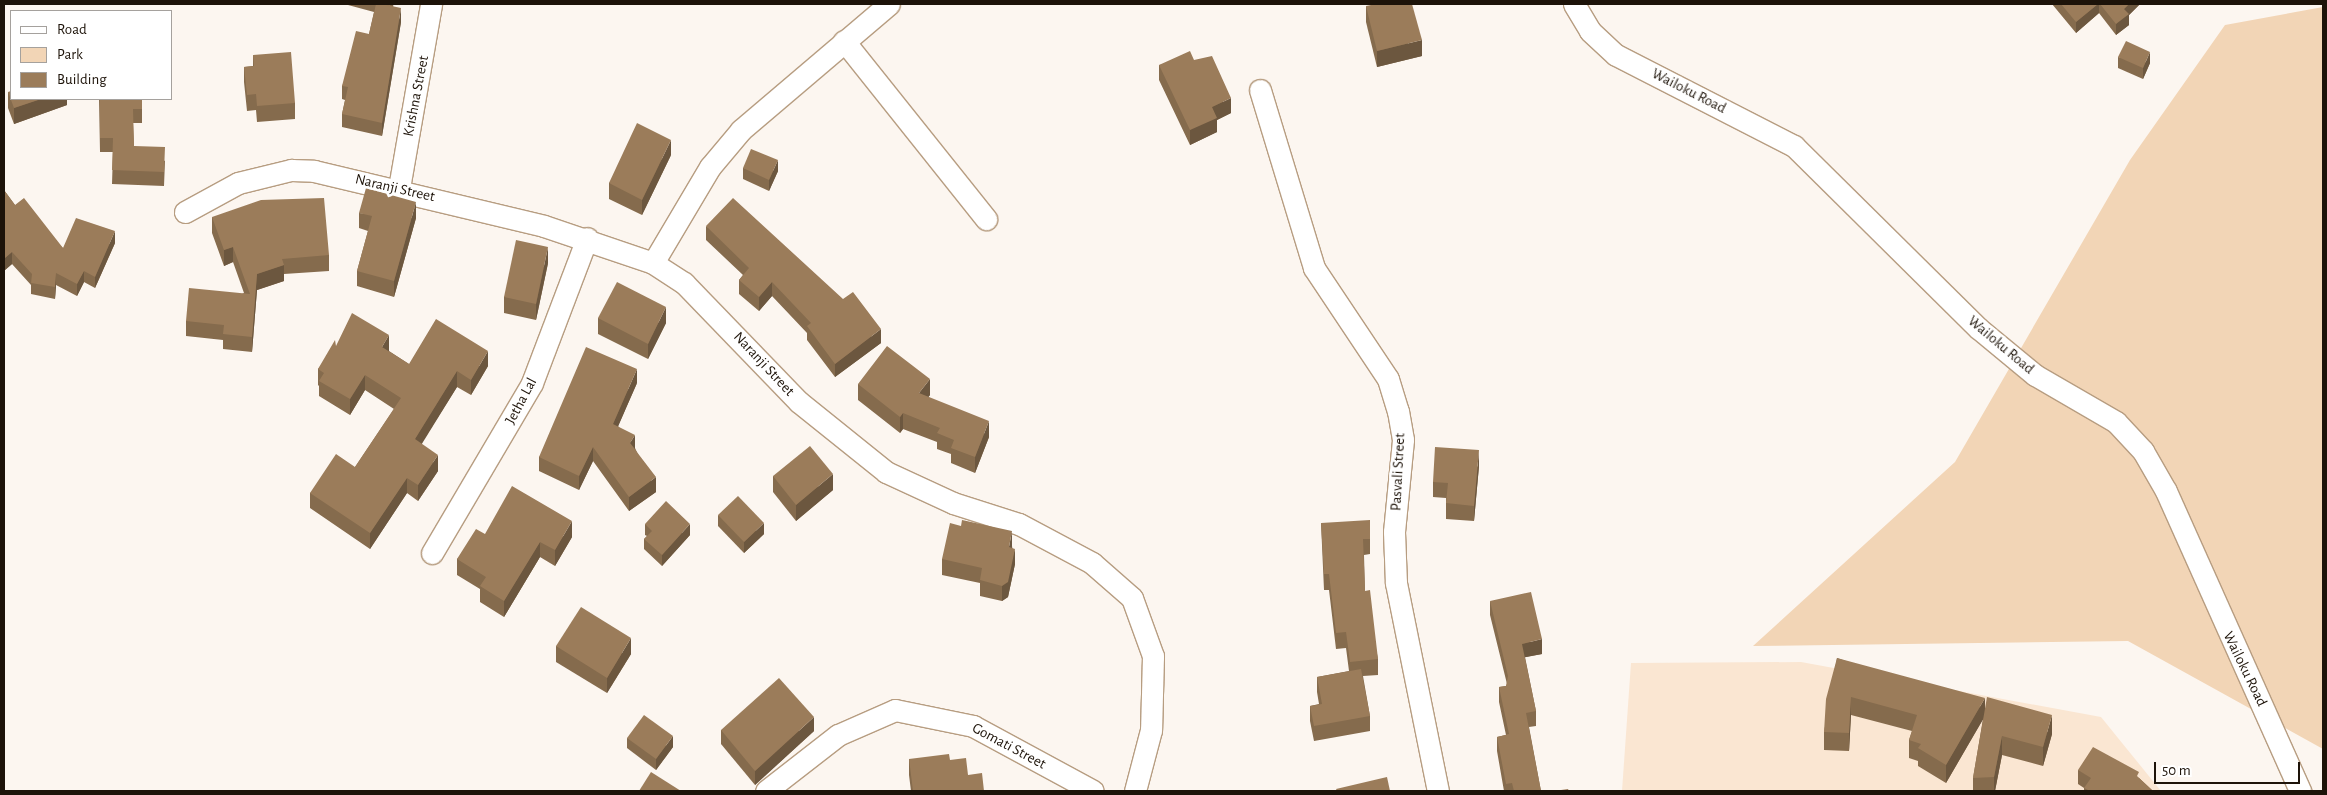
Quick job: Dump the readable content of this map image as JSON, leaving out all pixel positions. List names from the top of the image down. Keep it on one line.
{"streets":{"street":["Wailoku Road","Krishna Street","Naranji Street","Jetha Lal","Pasvali Street","Gomati Street"]},"crossings":[["Krishna Street","Naranji Street"],["Naranji Street","Jetha Lal"]],"legend":["Road","Park","Building"],"scale_bar":"50 m"}
